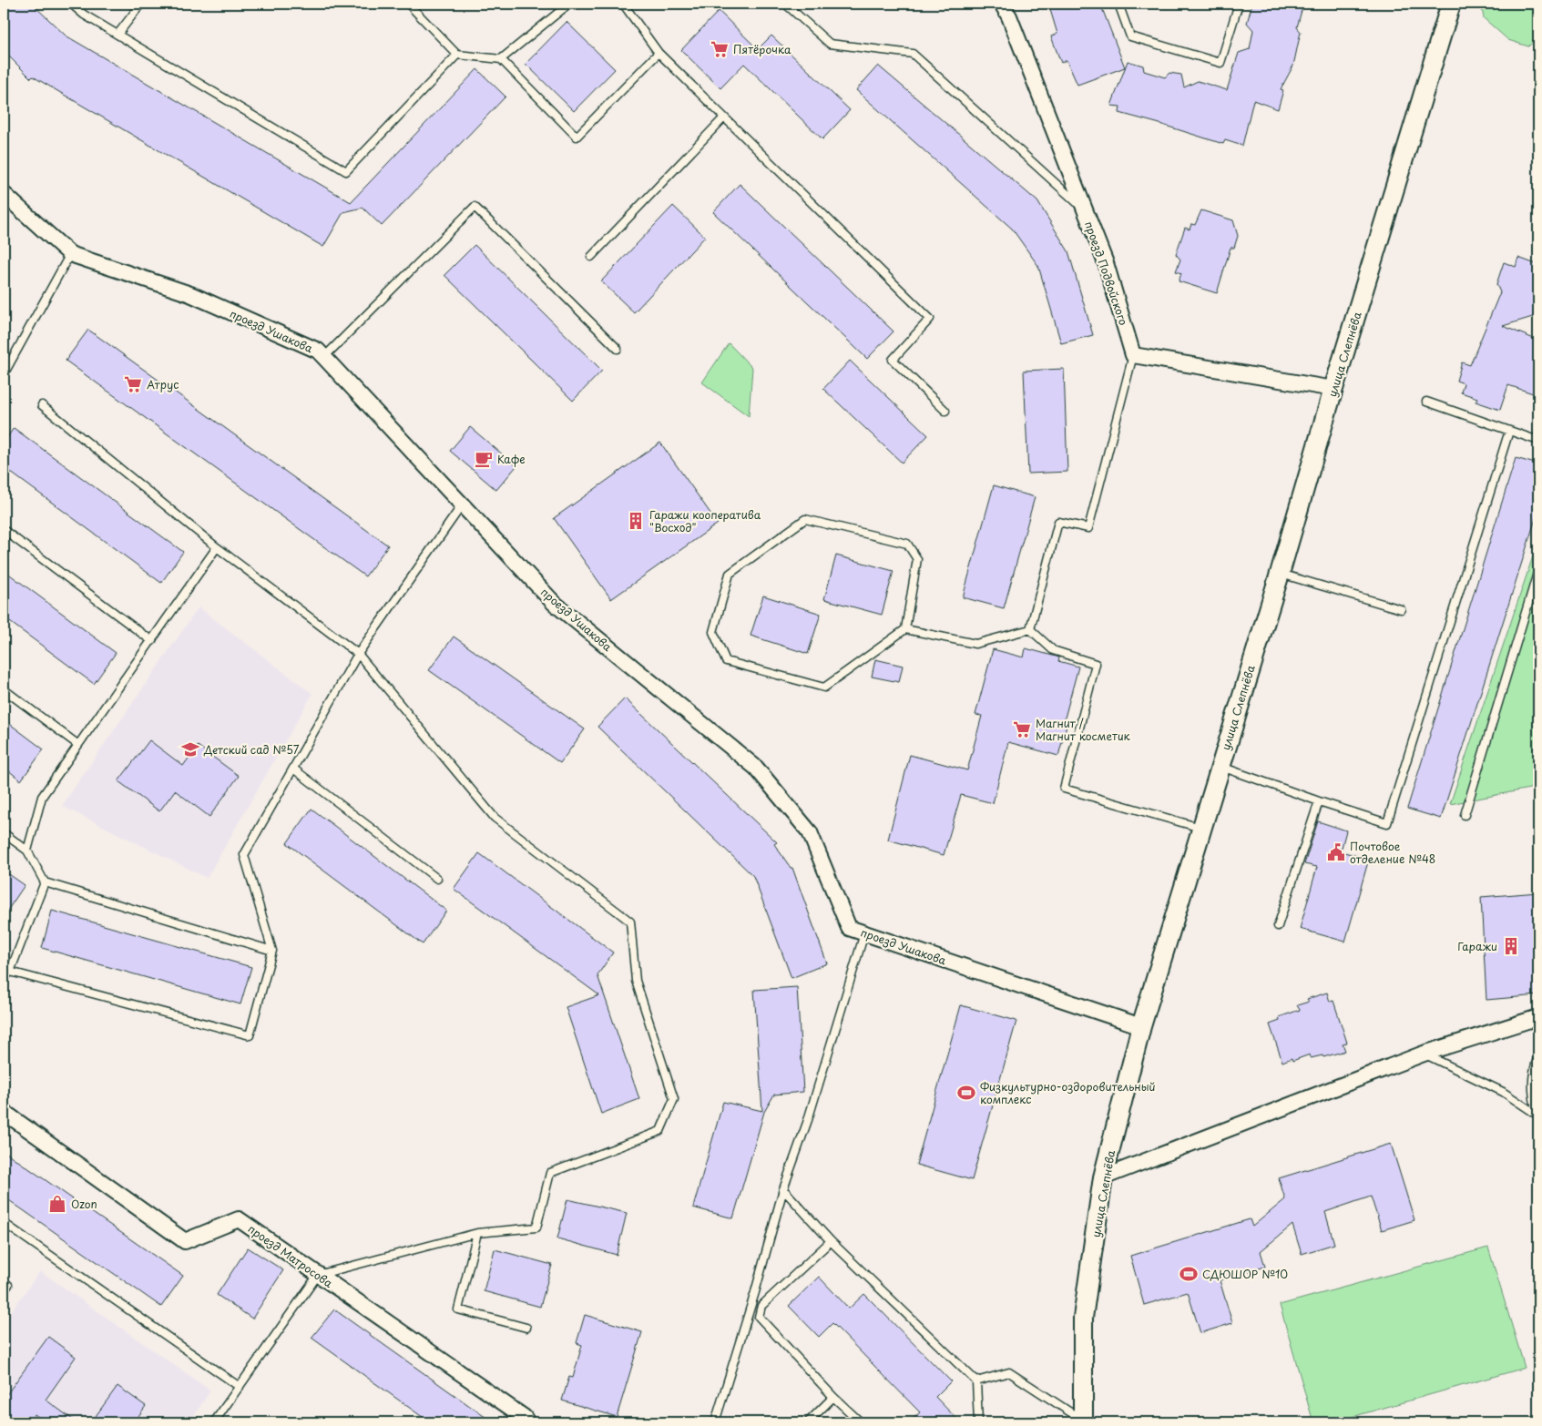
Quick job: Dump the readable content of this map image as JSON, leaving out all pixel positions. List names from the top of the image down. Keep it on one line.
{"streets":{"street":["проезд Подвойского","проезд Ушакова","улица Слепнёва","проезд Матросова"]},"crossings":[["проезд Ушакова","улица Слепнёва"]],"places":{"supermarket":["Пятёрочка","Атрус","Магнит / Магнит косметик"],"cafe":["Кафе"],"building":["Гаражи кооператива \"Восход\"","Гаражи"],"school or university":["Детский сад №57"],"public building":["Почтовое отделение №48"],"sports":["Физкультурно-оздоровительный комплекс","СДЮШОР №10"],"shop":["Ozon"]}}
